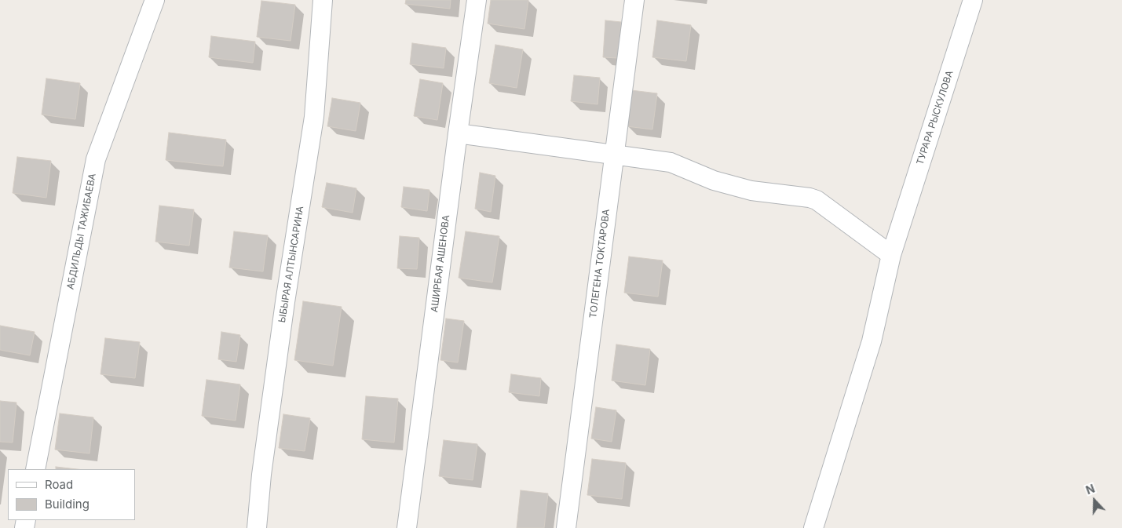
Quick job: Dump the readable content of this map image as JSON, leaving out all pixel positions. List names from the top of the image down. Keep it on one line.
{"streets":{"street":["ТУРАРА РЫСКУЛОВА","АБДИЛЬДЫ ТАЖИБАЕВА","АШИРБАЯ АШЕНОВА","ТОЛЕГЕНА ТОКТАРОВА","ЫБЫРАЯ АЛТЫНСАРИНА"]},"legend":["Road","Building"],"north":"top"}
